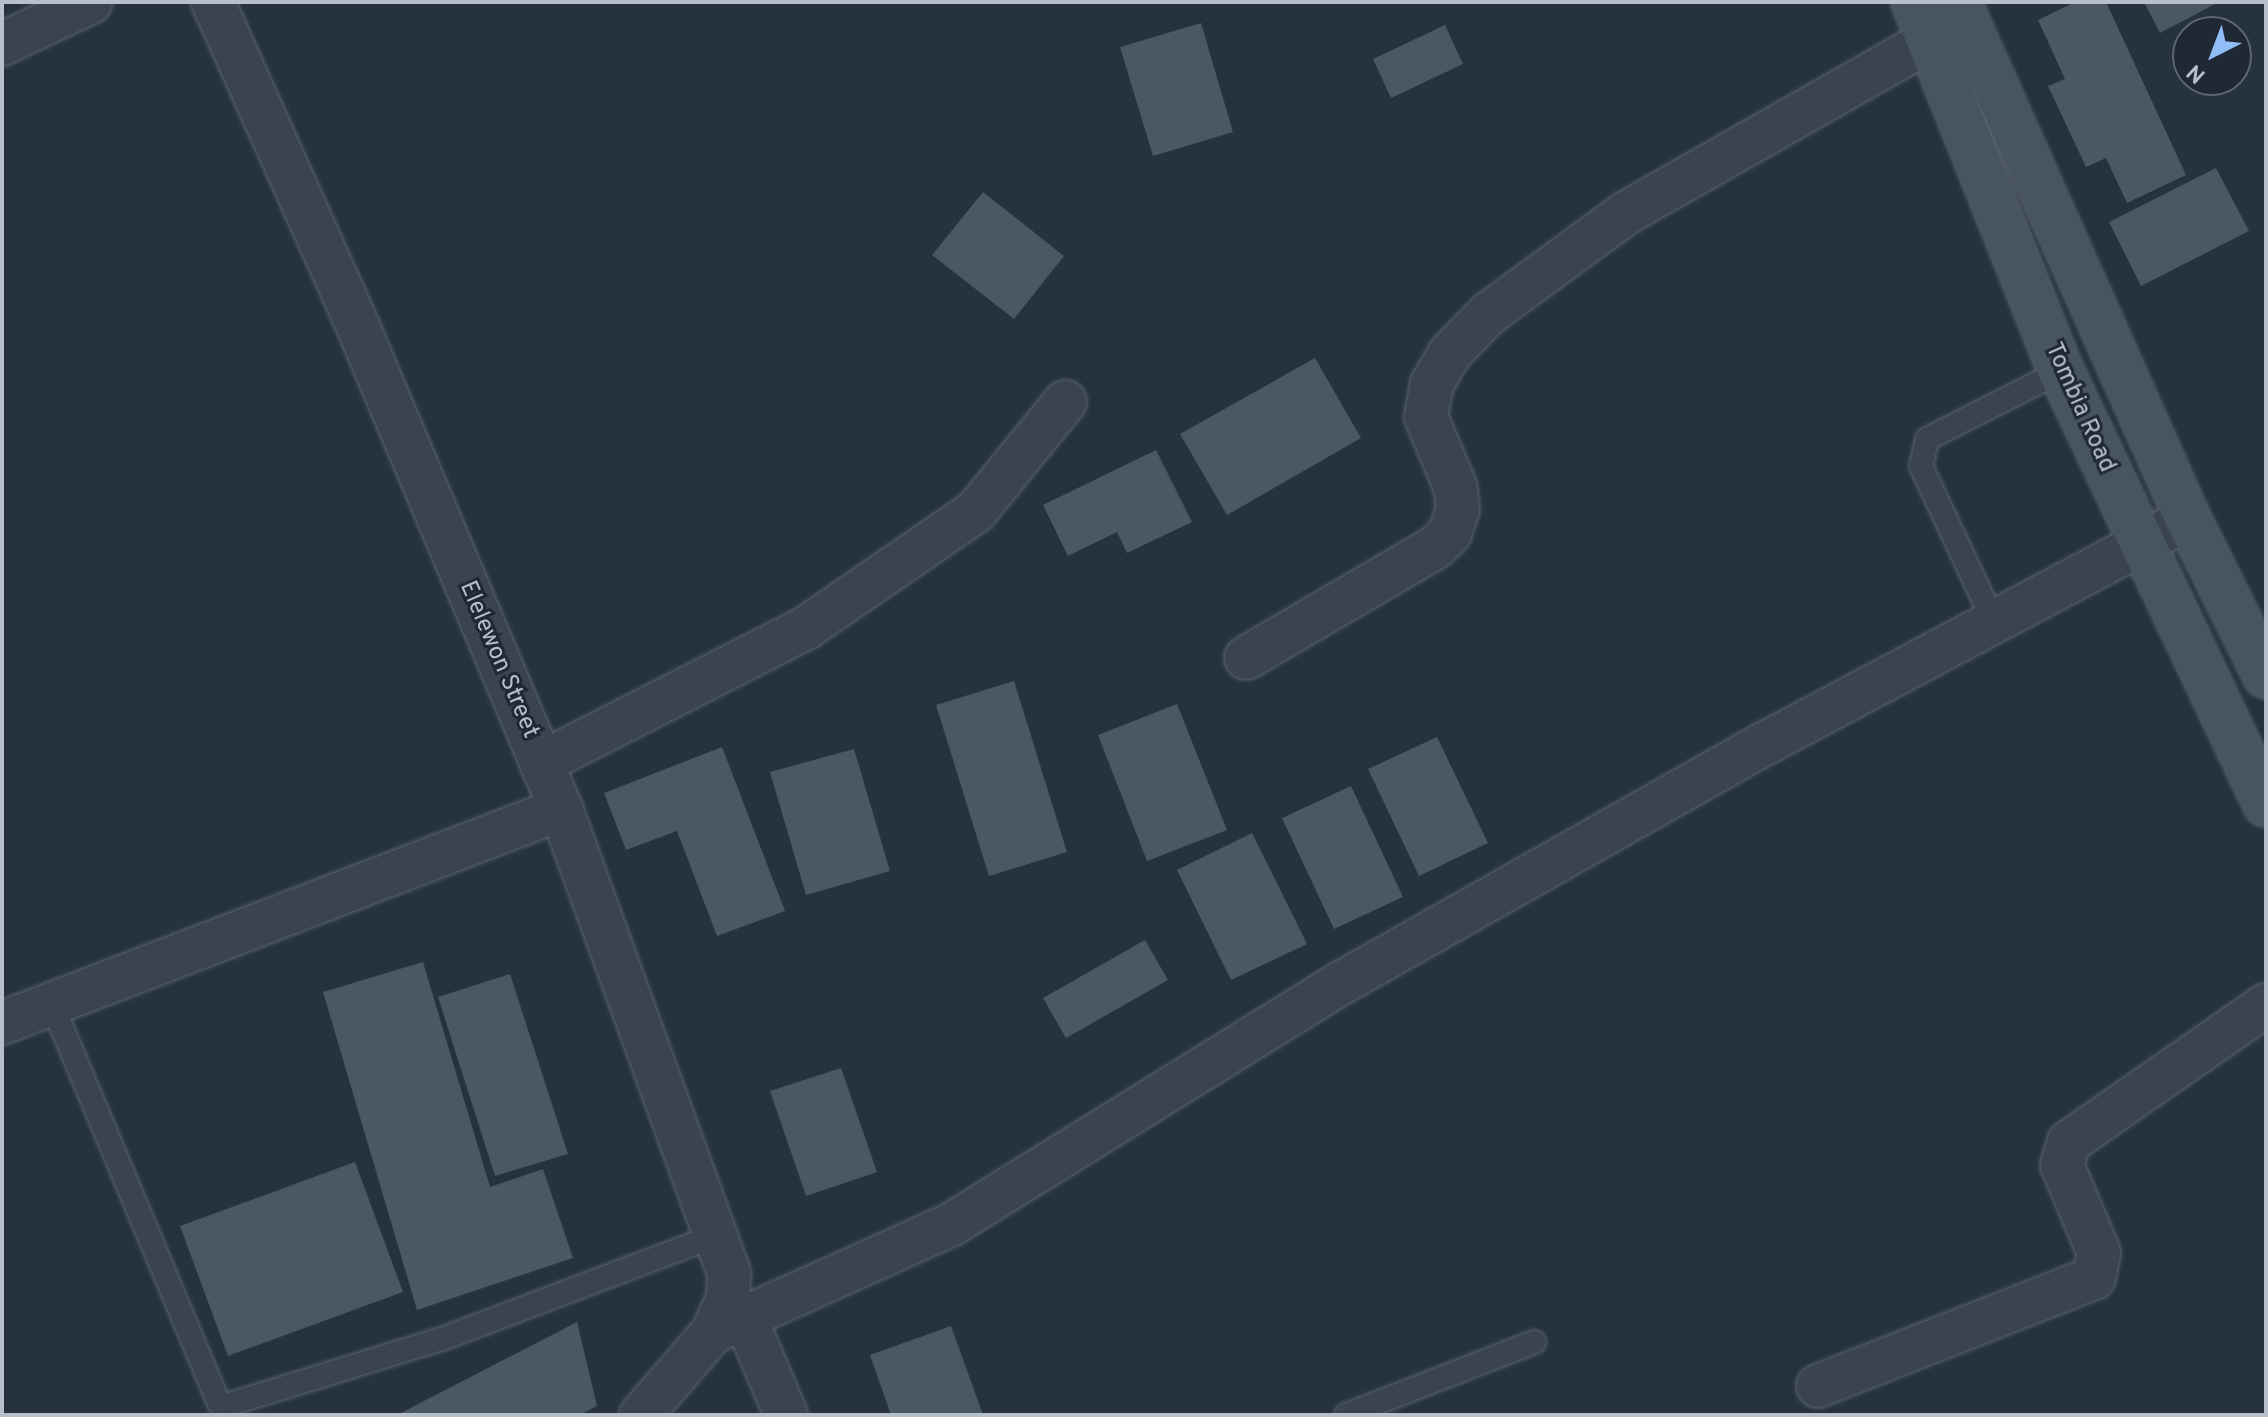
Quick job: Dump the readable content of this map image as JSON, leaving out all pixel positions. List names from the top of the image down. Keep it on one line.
{"streets":{"main road":["Tombia Road"],"street":["Elelewon Street"]},"north":"bottom left"}
